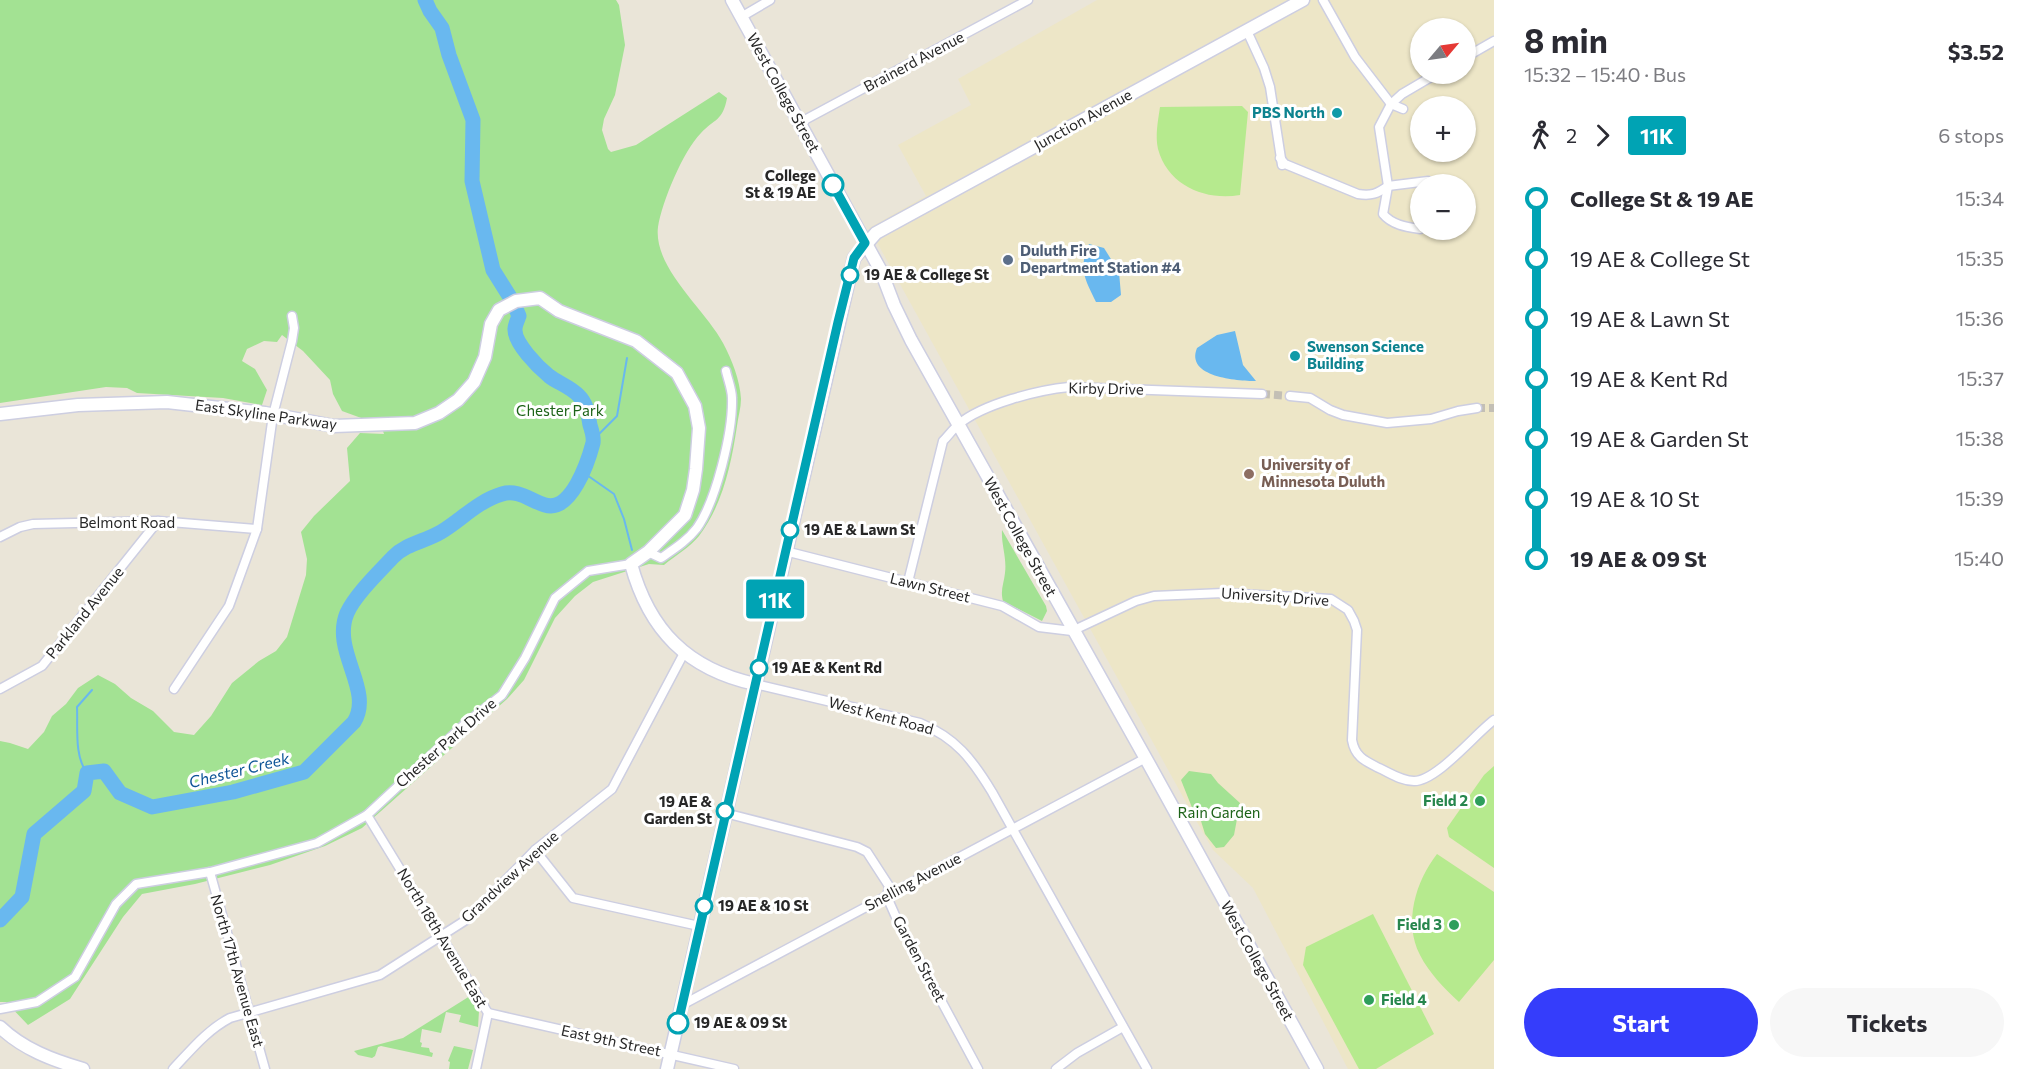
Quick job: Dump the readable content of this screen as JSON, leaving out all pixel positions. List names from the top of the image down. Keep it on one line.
{"streets":{"street":["Brainerd Avenue","West College Street","Junction Avenue","Kirby Drive","East Skyline Parkway","Belmont Road","Lawn Street","University Drive","Parkland Avenue","West Kent Road","Chester Park Drive","Grandview Avenue","Snelling Avenue","North 18th Avenue East","Garden Street","North 17th Avenue East","East 9th Street"]},"crossings":[["Brainerd Avenue","West College Street"],["West College Street","Junction Avenue"],["West College Street","Kirby Drive"],["West College Street","Lawn Street"],["West College Street","University Drive"],["West College Street","Snelling Avenue"],["East Skyline Parkway","Chester Park Drive"],["Belmont Road","Parkland Avenue"],["Lawn Street","University Drive"],["West Kent Road","Chester Park Drive"],["West Kent Road","Grandview Avenue"],["West Kent Road","Snelling Avenue"],["Chester Park Drive","North 18th Avenue East"],["Chester Park Drive","North 17th Avenue East"],["Grandview Avenue","North 18th Avenue East"],["Grandview Avenue","North 17th Avenue East"],["Snelling Avenue","Garden Street"],["North 18th Avenue East","East 9th Street"]],"water":["Chester Creek"],"parks":["Chester Park","Rain Garden"],"places":["PBS North","College St & 19 AE","Duluth Fire Department Station #4","19 AE & College St","Swenson Science Building","University of Minnesota Duluth","19 AE & Lawn St","19 AE & Kent Rd","Field 2","19 AE & Garden St","19 AE & 10 St","Field 3","Field 4","19 AE & 09 St"],"lines":["bus line 11K"],"north":"top right","page":{"on_map":"11K","heading":["8 min","15:32 – 15:40 · Bus","$3.52"],"map_buttons":["+","−"],"legs":["2","11K","6 stops"],"list":[{"name":"College St & 19 AE","value":"15:34"},{"name":"19 AE & College St","value":"15:35"},{"name":"19 AE & Lawn St","value":"15:36"},{"name":"19 AE & Kent Rd","value":"15:37"},{"name":"19 AE & Garden St","value":"15:38"},{"name":"19 AE & 10 St","value":"15:39"},{"name":"19 AE & 09 St","value":"15:40"}],"buttons":["Start","Tickets"]}}
